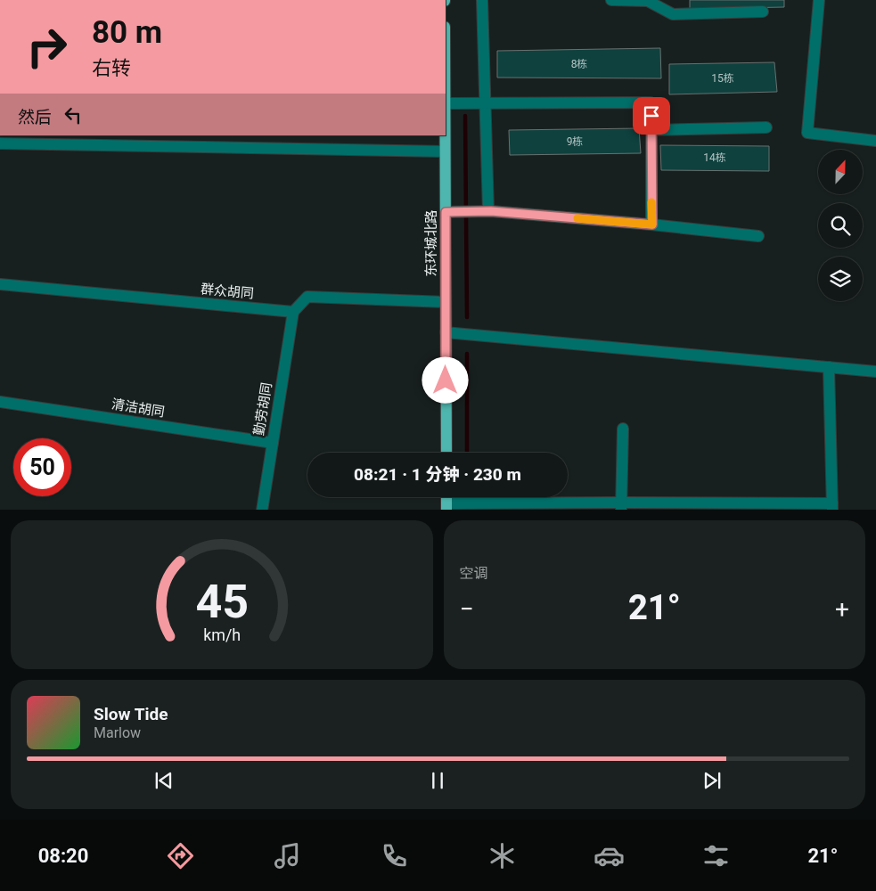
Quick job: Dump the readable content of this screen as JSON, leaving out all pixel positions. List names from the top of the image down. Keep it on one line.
{"streets":{"main road":["东环城北路"],"street":["群众胡同","清洁胡同","勤劳胡同"]},"crossings":[["群众胡同","勤劳胡同"],["清洁胡同","勤劳胡同"]],"house_numbers":["8栋","15栋","9栋","14栋"],"north":"top","page":{"turn":["80 m","右转"],"then":"然后","limit":"50","trip":"08:21 · 1 分钟 · 230 m","tile":"空调","heat":["−","21°","+"],"song":["Slow Tide","Marlow"],"tabs":["08:20","21°"],"gauge":["45","km/h"]}}
